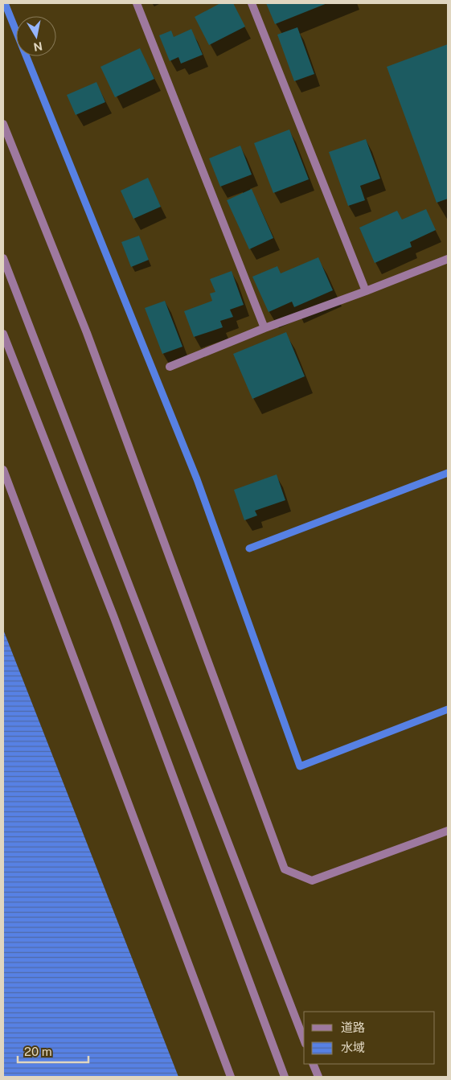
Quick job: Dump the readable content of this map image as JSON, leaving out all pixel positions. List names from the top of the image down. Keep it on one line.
{"legend":["道路","水域"],"scale_bar":"20 m","north":"bottom"}
